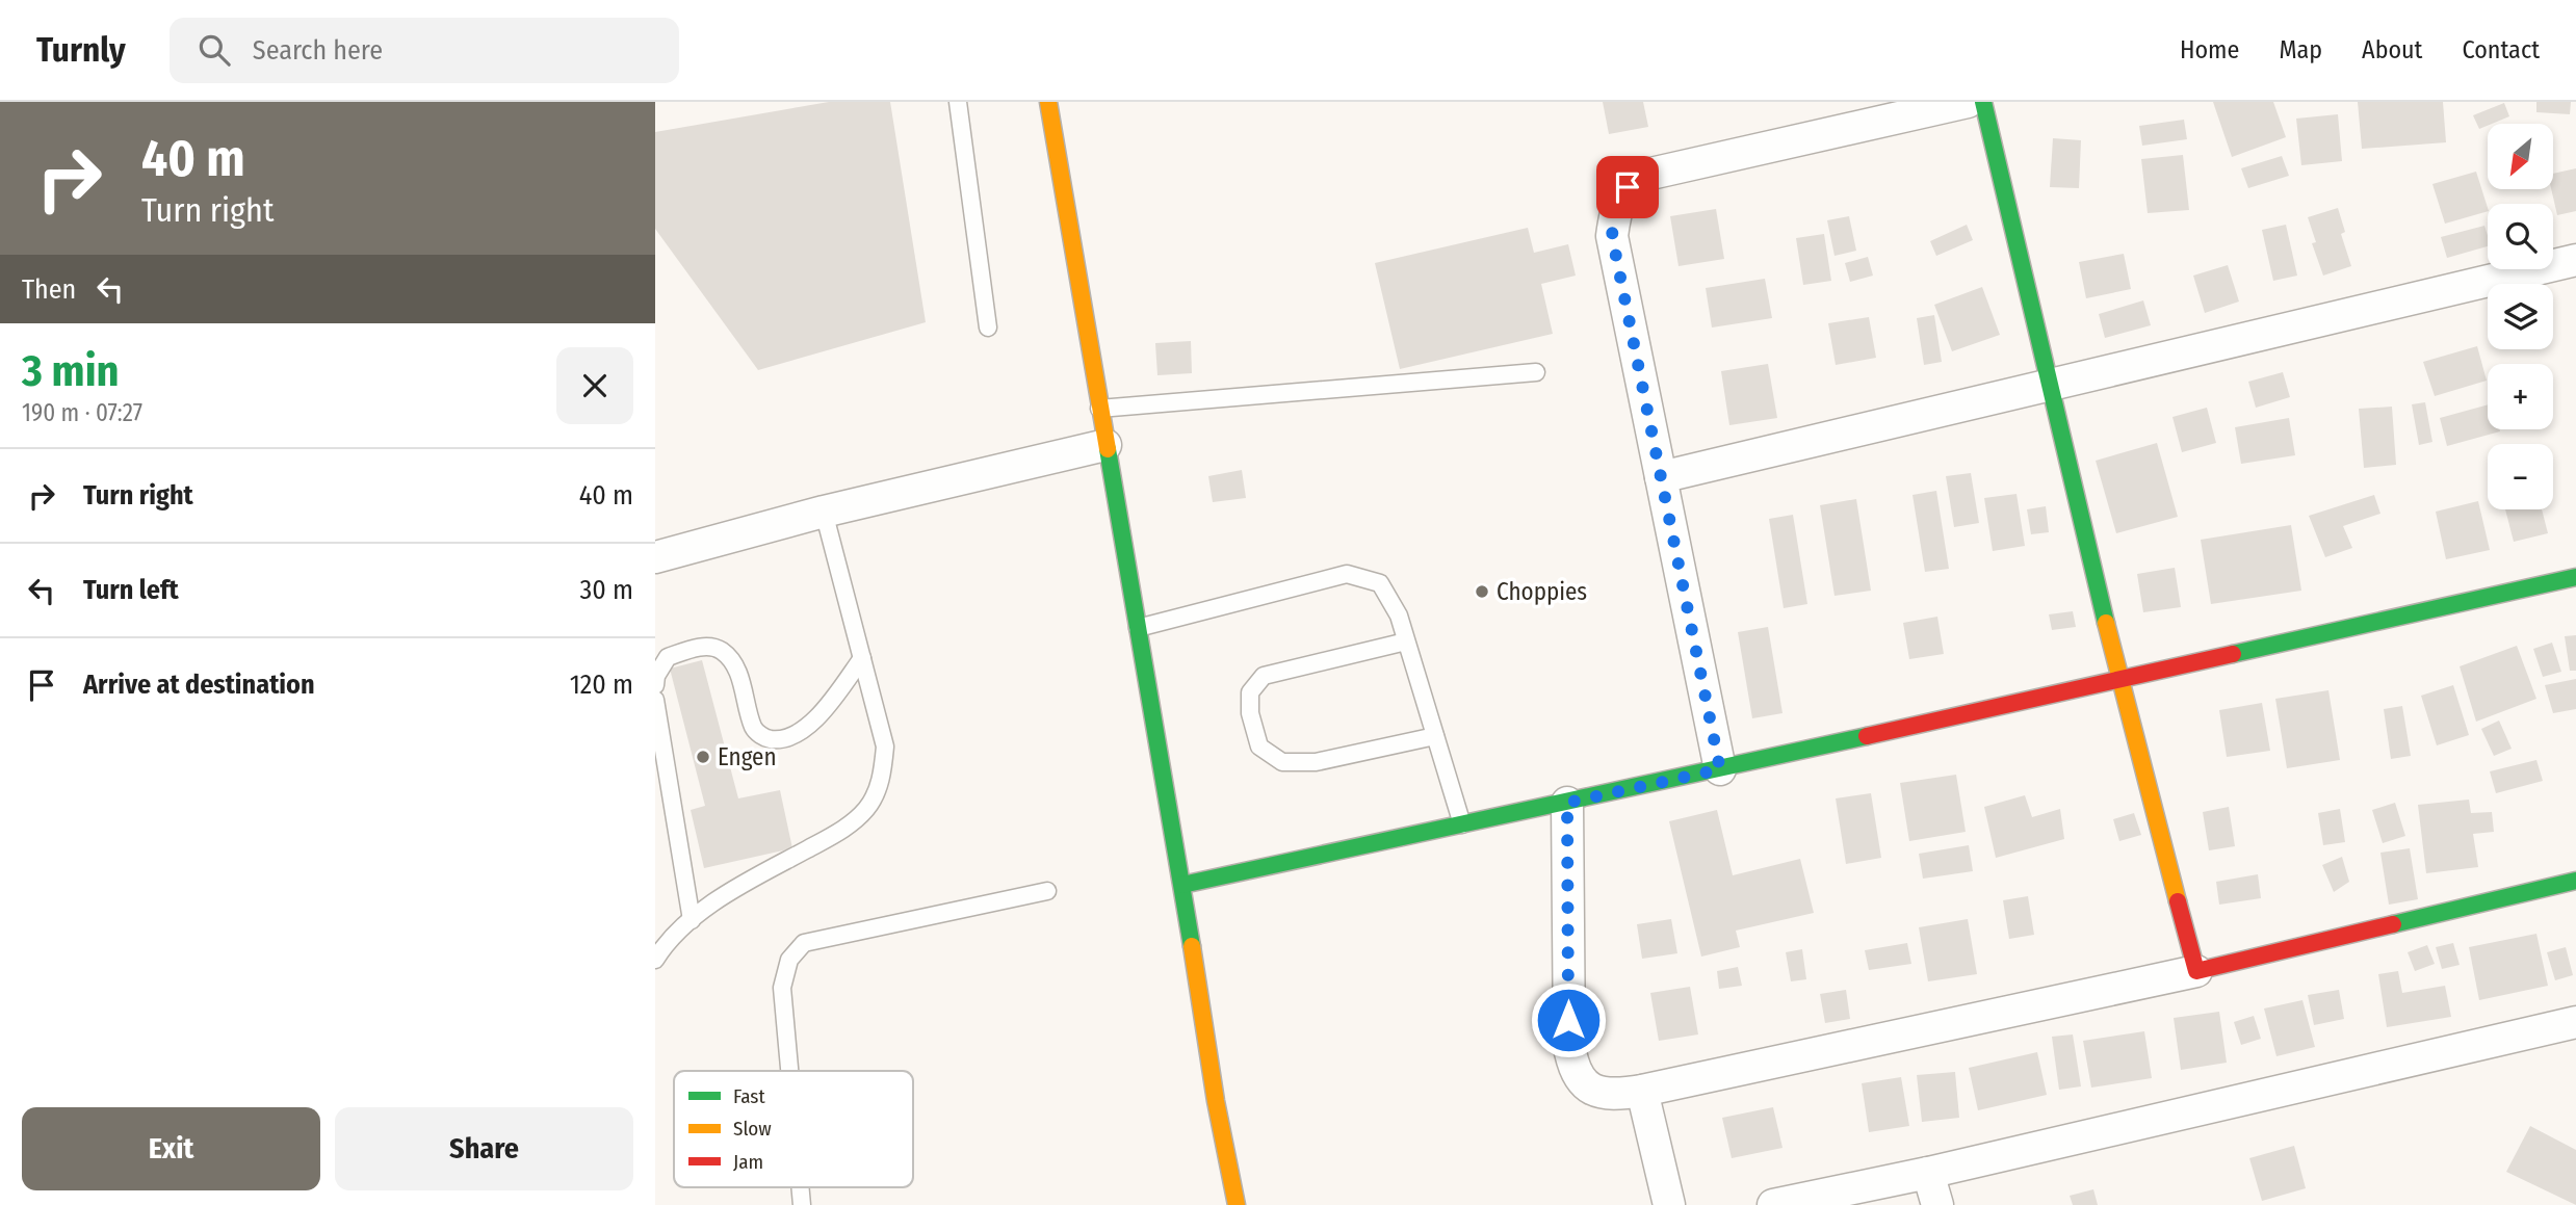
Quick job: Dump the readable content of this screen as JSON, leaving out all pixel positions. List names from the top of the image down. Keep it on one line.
{"places":["Choppies","Engen"],"legend":["Fast","Slow","Jam"],"north":"bottom left","page":{"header":"Turnly","search":"Search here","nav":["Home","Map","About","Contact"],"turn":["40 m","Turn right"],"map_buttons":["+","−"],"then":"Then","heading":["3 min","190 m · 07:27"],"list":[{"name":"Turn right","value":"40 m"},{"name":"Turn left","value":"30 m"},{"name":"Arrive at destination","value":"120 m"}],"buttons":["Exit","Share"]}}
